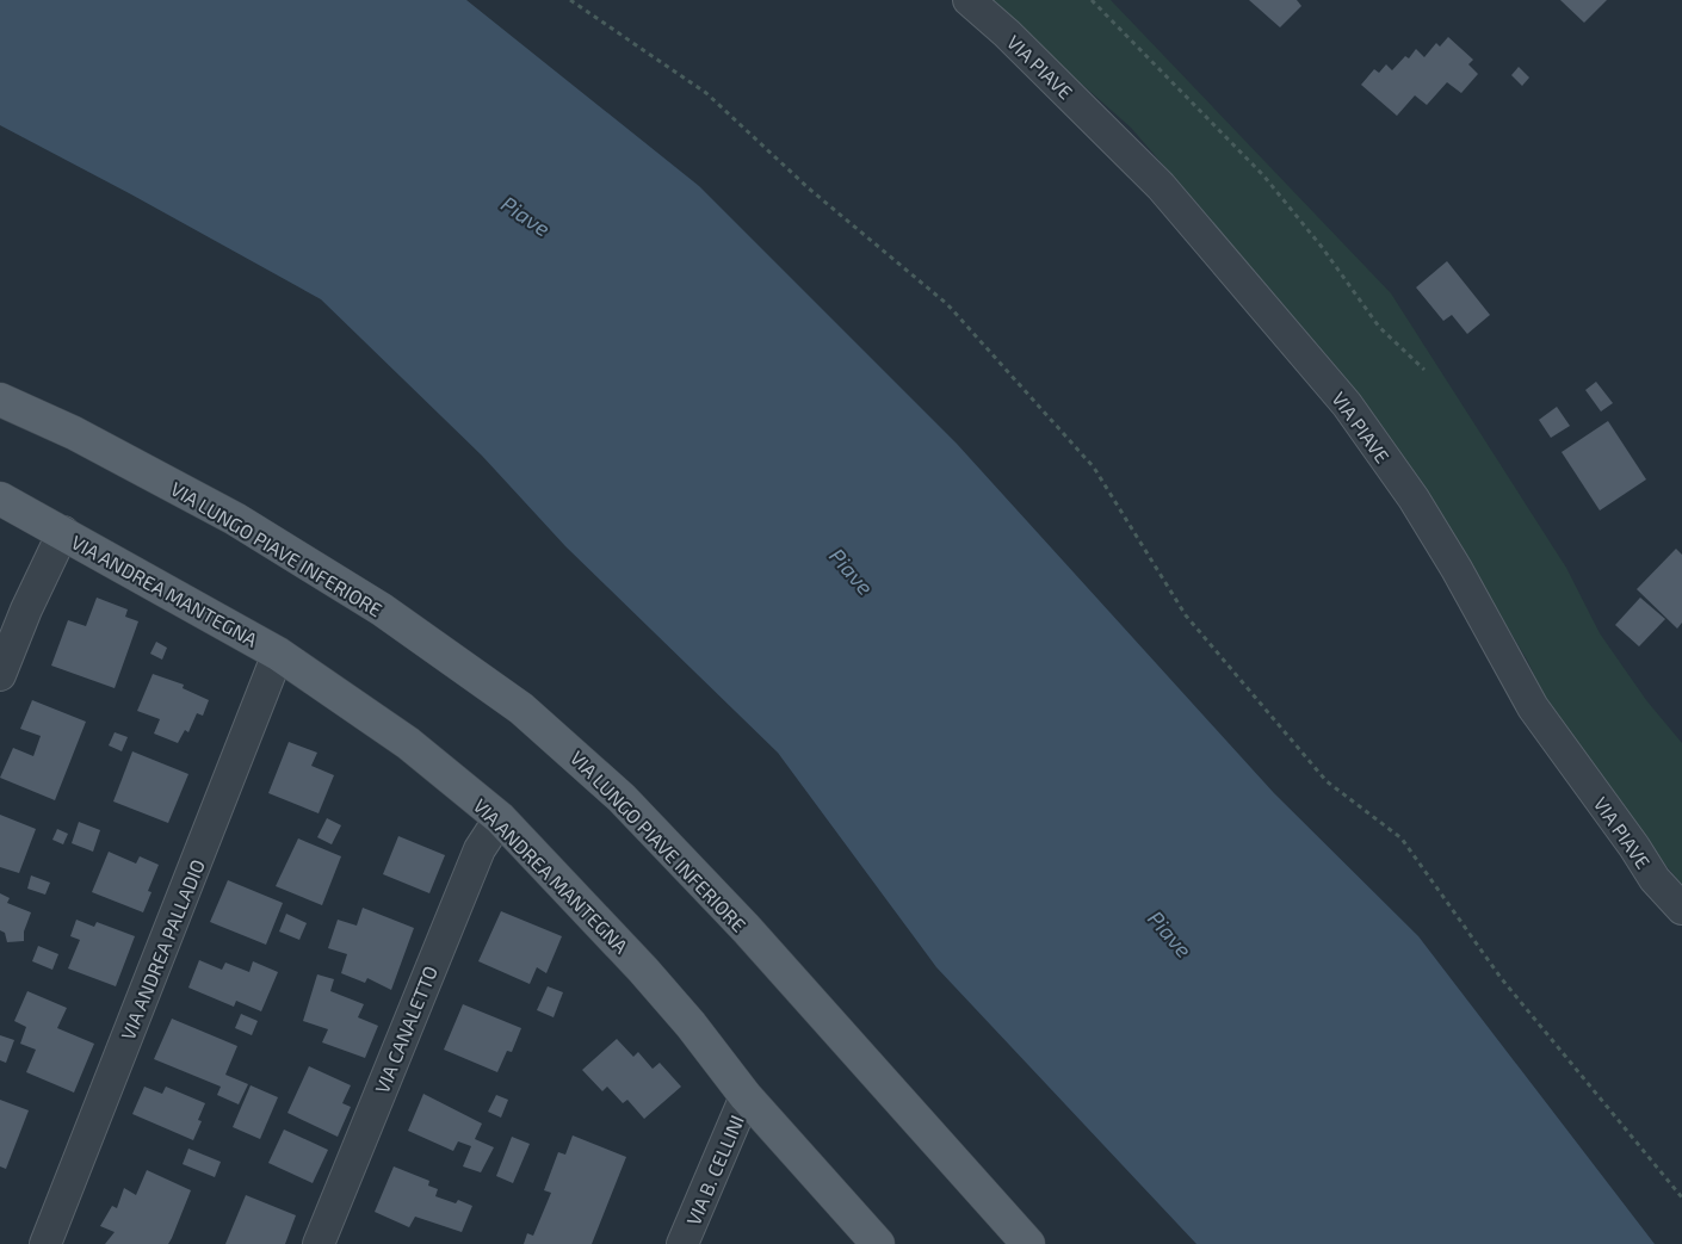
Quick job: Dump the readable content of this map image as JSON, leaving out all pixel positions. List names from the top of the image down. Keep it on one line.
{"streets":{"main road":["VIA LUNGO PIAVE INFERIORE","VIA ANDREA MANTEGNA"],"street":["VIA PIAVE","VIA ANDREA PALLADIO","VIA CANALETTO","VIA B. CELLINI"]},"crossings":[["VIA ANDREA MANTEGNA","VIA ANDREA PALLADIO"],["VIA ANDREA MANTEGNA","VIA CANALETTO"],["VIA ANDREA MANTEGNA","VIA B. CELLINI"]],"water":["Piave"]}
